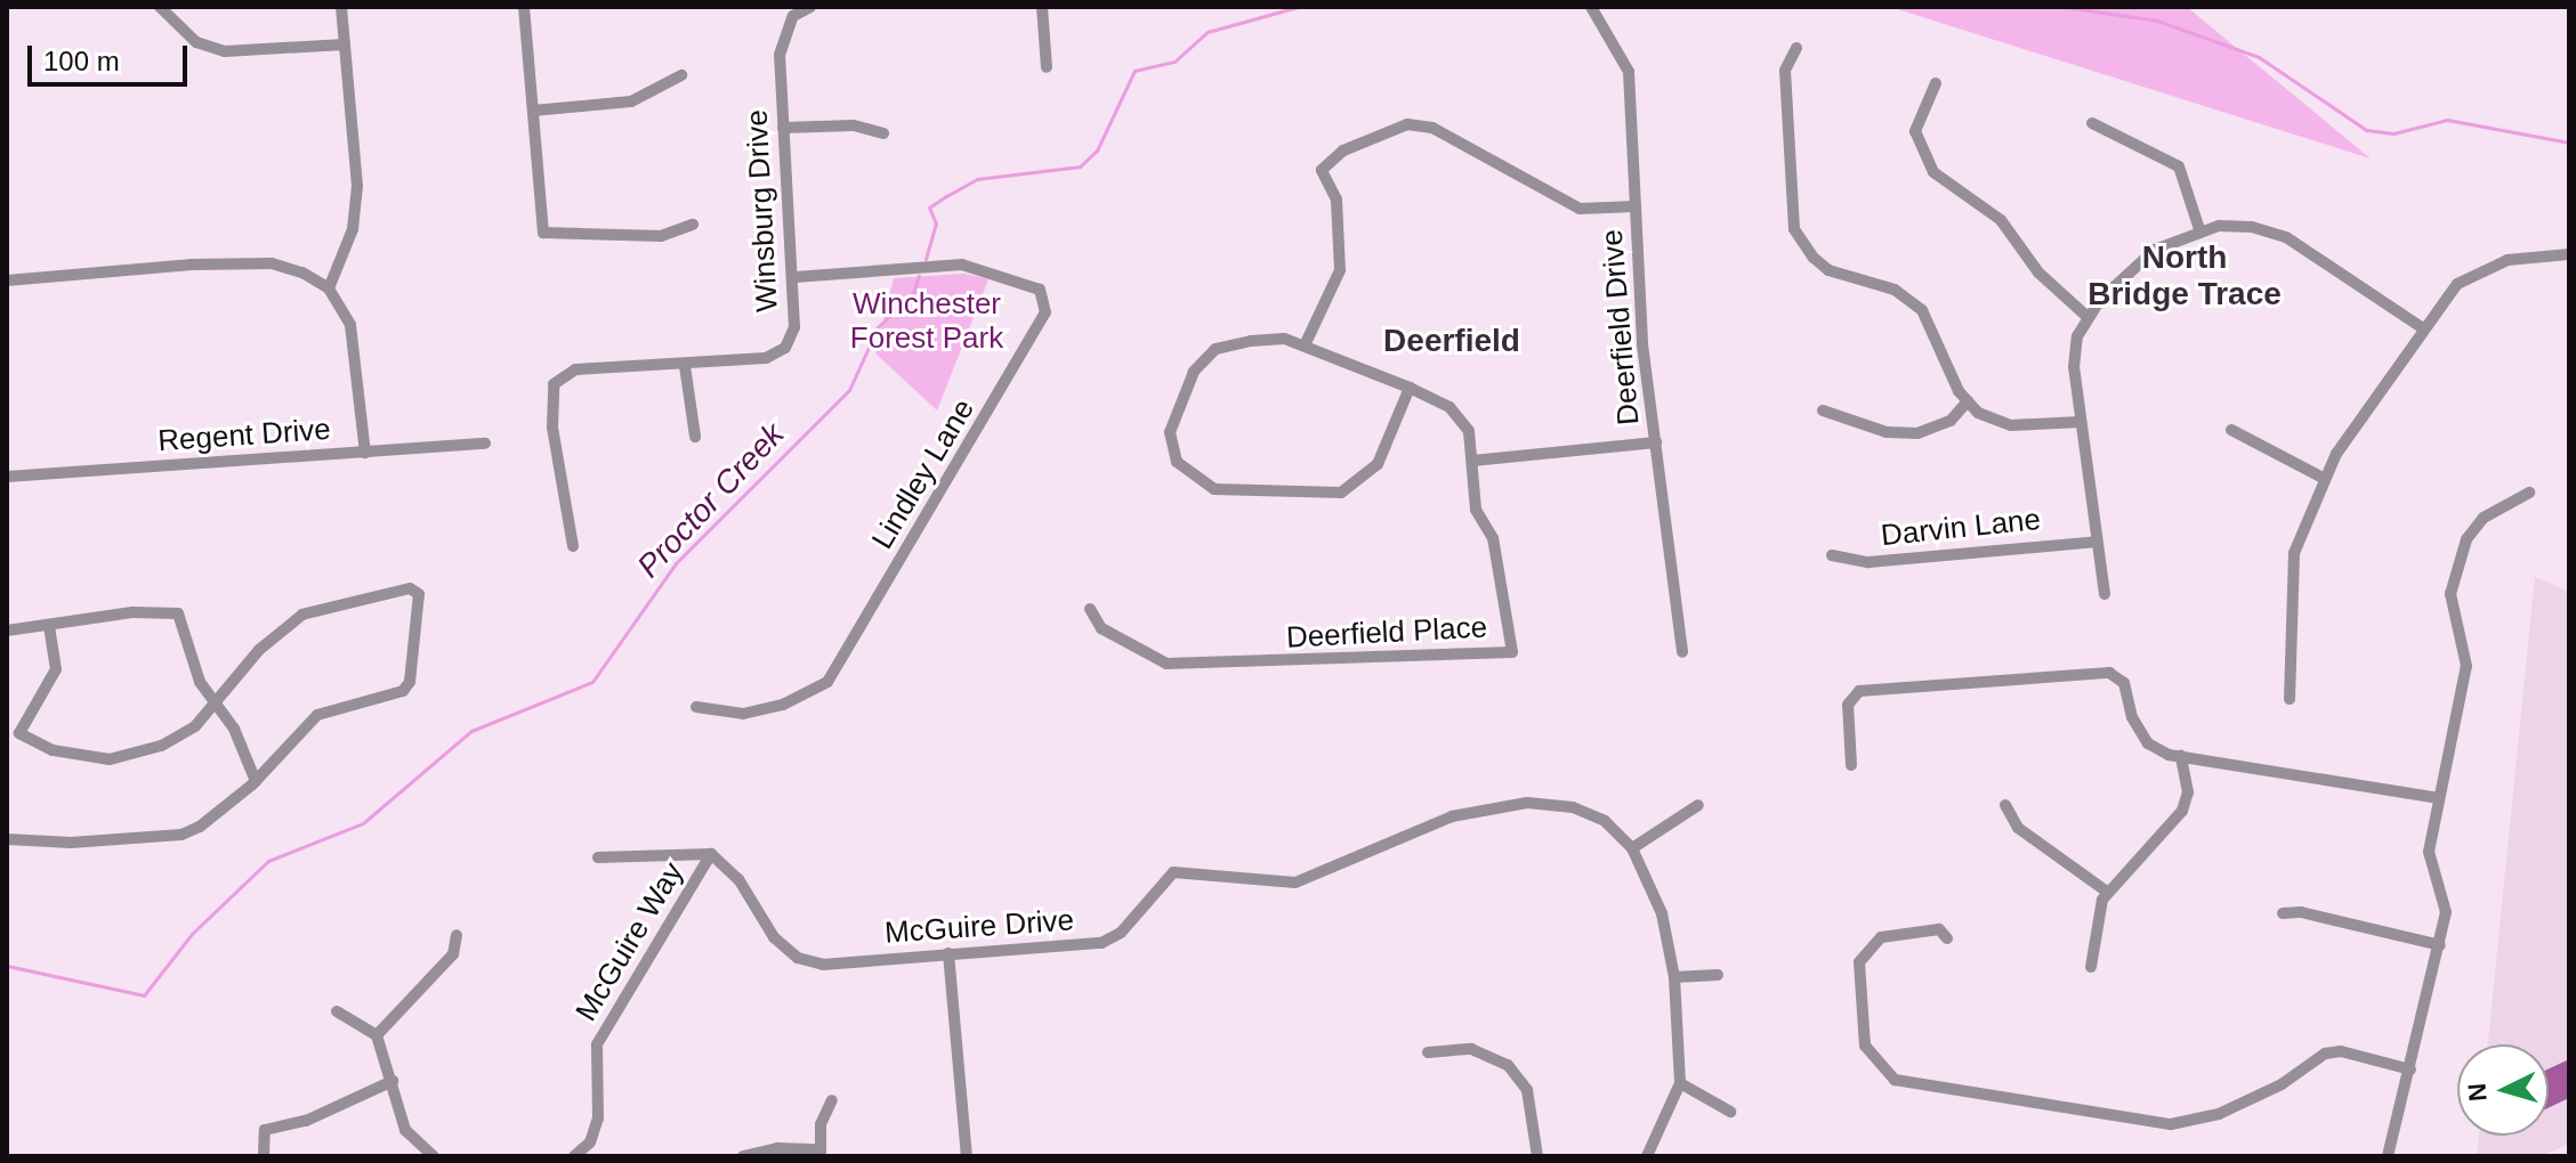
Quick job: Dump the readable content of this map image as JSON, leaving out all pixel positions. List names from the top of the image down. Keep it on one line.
{"streets":{"street":["Winsburg Drive","Deerfield Drive","Regent Drive","Lindley Lane","Darvin Lane","Deerfield Place","McGuire Drive","McGuire Way"]},"crossings":[["Winsburg Drive","Lindley Lane"],["McGuire Drive","McGuire Way"]],"districts":["North Bridge Trace","Deerfield"],"water":["Proctor Creek"],"parks":["Winchester Forest Park"],"scale_bar":"100 m","north":"left"}
